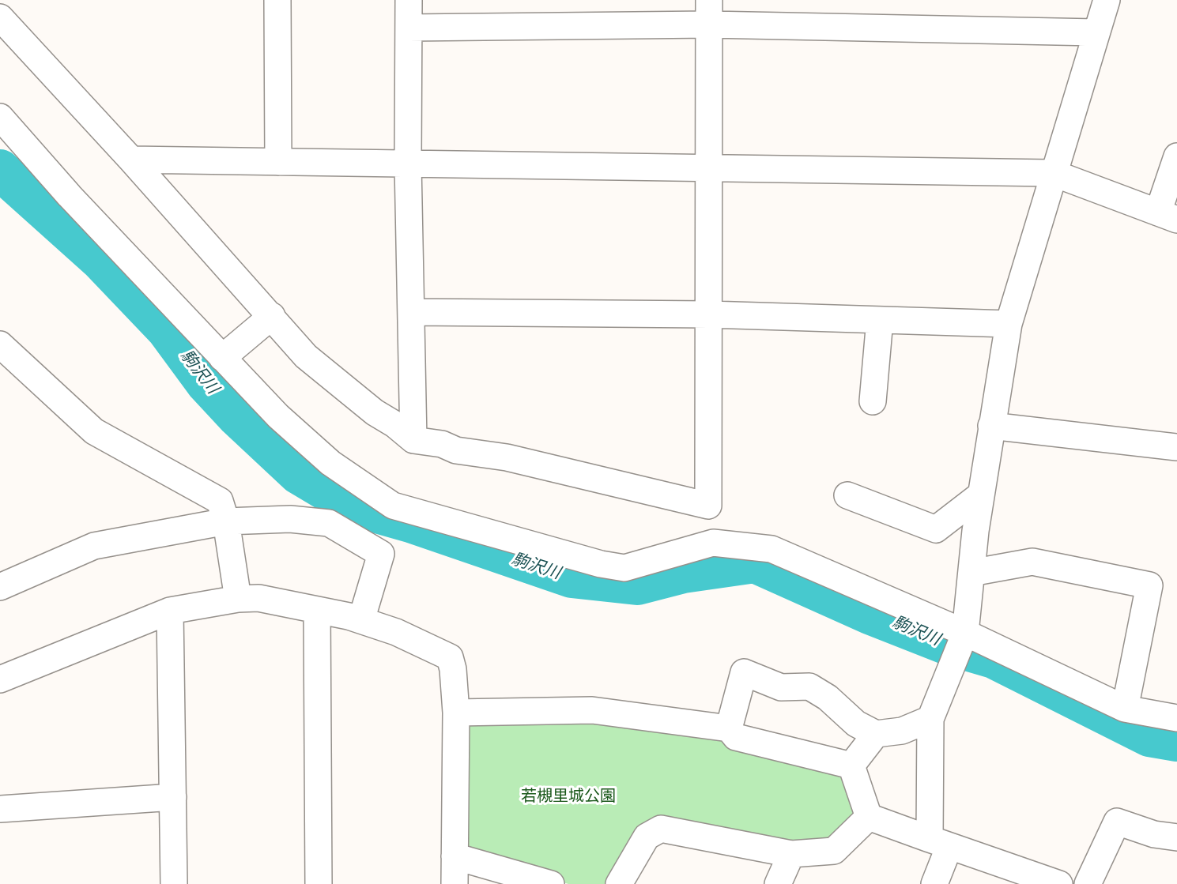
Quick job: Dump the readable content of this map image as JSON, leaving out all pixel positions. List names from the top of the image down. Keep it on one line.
{"water":["駒沢川"],"parks":["若槻里城公園"]}
